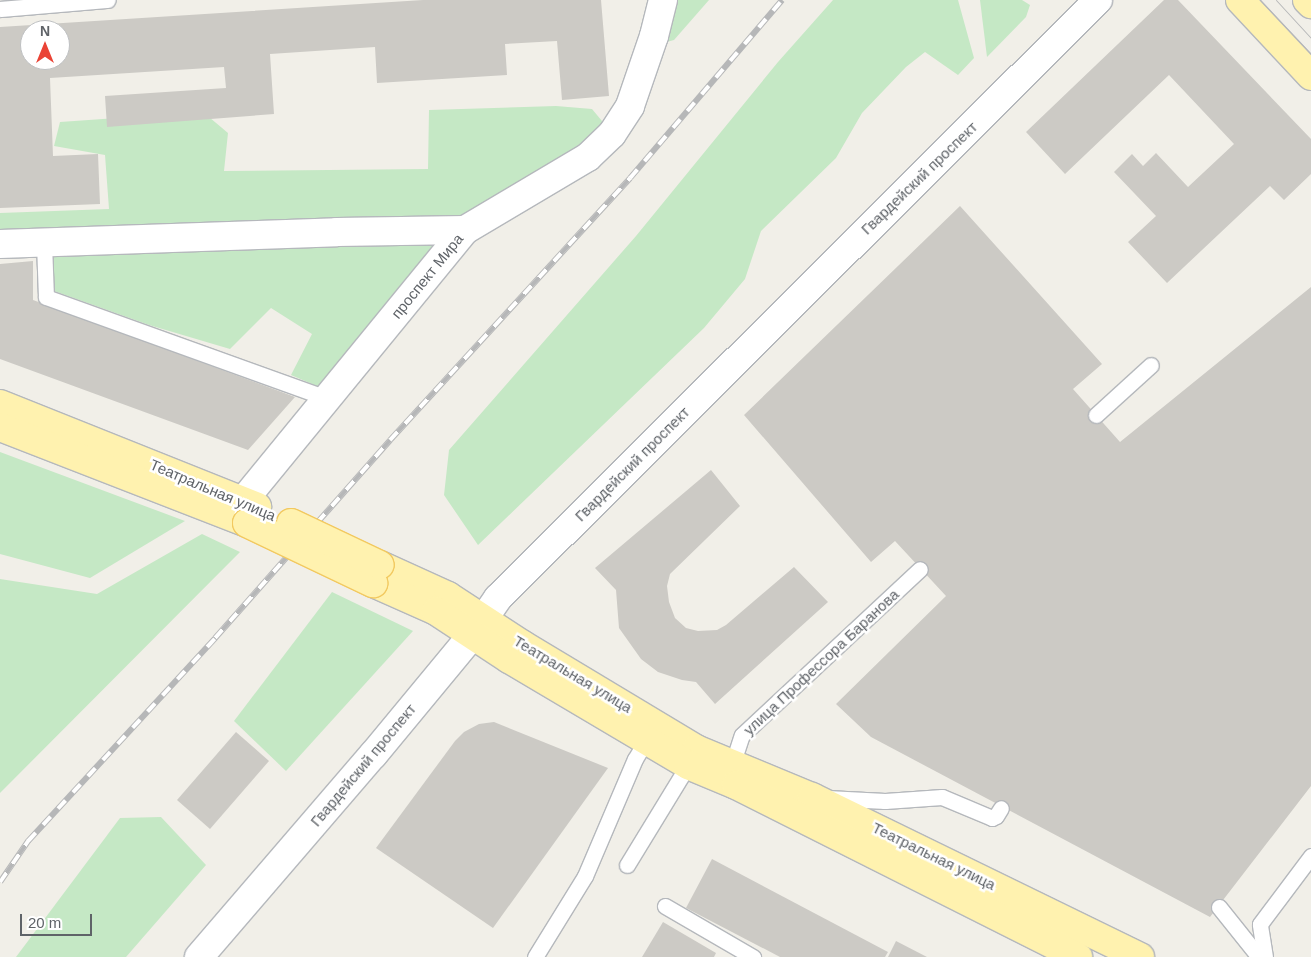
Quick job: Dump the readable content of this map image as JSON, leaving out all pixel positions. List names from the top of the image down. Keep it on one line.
{"streets":{"main road":["Гвардейский проспект","проспект Мира","Театральная улица"],"lane":["улица Профессора Баранова"]},"crossings":[["Гвардейский проспект","Театральная улица"],["проспект Мира","Театральная улица"],["Театральная улица","улица Профессора Баранова"]],"scale_bar":"20 m","north":"top"}
